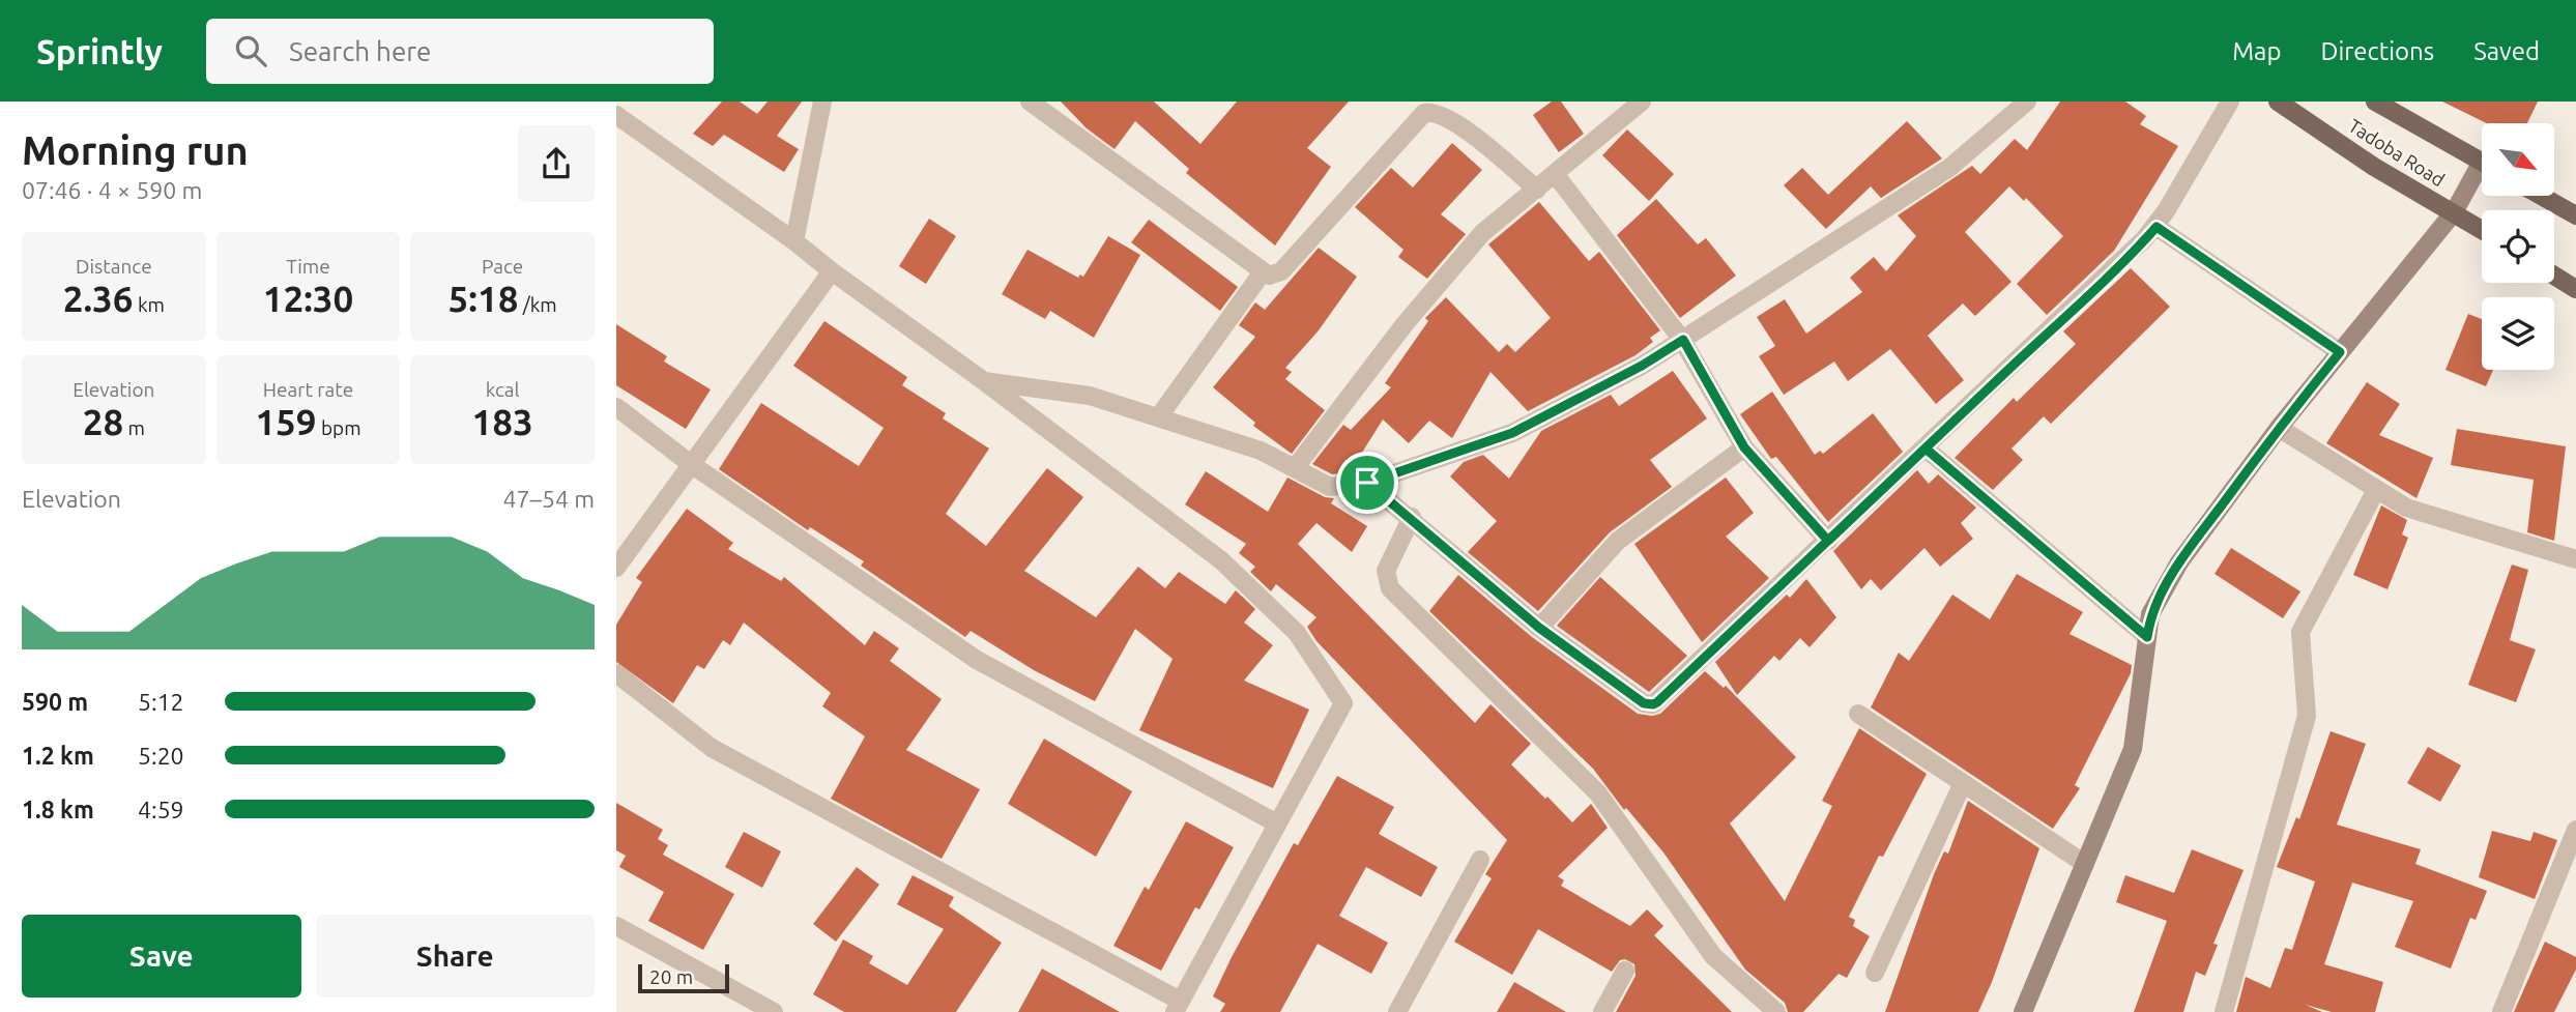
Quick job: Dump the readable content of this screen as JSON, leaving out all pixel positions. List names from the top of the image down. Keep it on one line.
{"streets":{"main road":["Tadoba Road"]},"scale_bar":"20 m","north":"bottom right","page":{"header":"Sprintly","search":"Search here","nav":["Map","Directions","Saved"],"heading":["Morning run","07:46 · 4 × 590 m"],"stats":[["Distance","2.36 km"],["Time","12:30"],["Pace","5:18 /km"],["Elevation","28 m"],["Heart rate","159 bpm"],["kcal","183"]],"chart":["Elevation","47–54 m"],"list":[{"name":"590 m","note":"5:12"},{"name":"1.2 km","note":"5:20"},{"name":"1.8 km","note":"4:59"}],"buttons":["Save","Share"],"scale":"20 m"}}
